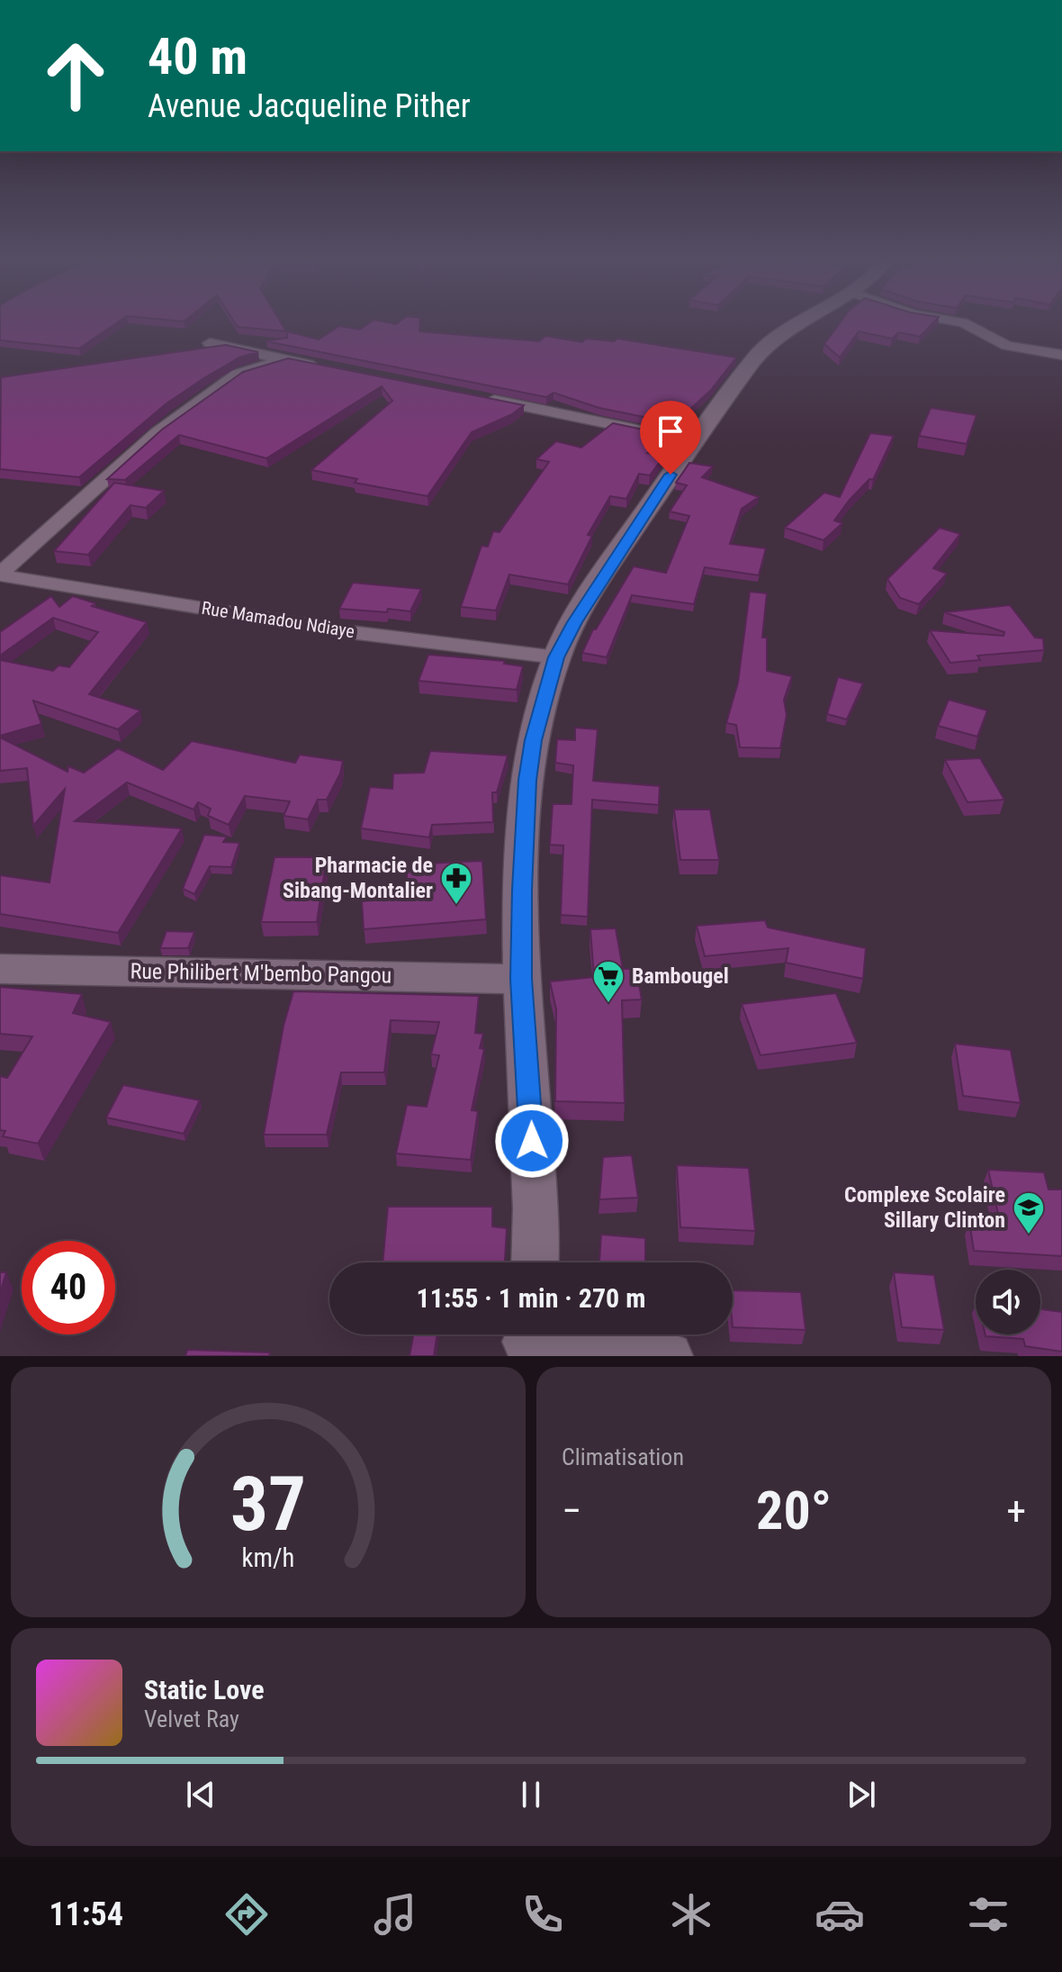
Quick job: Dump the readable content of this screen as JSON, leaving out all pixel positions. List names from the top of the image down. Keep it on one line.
{"streets":{"street":["Rue Mamadou Ndiaye","Rue Philibert M'bembo Pangou"]},"places":{"pharmacy":["Pharmacie de Sibang-Montalier"],"supermarket":["Bambougel"],"school or university":["Complexe Scolaire Sillary Clinton"]},"page":{"turn":["40 m","Avenue Jacqueline Pither"],"limit":"40","trip":"11:55 · 1 min · 270 m","tile":"Climatisation","heat":["−","20°","+"],"song":["Static Love","Velvet Ray"],"tabs":"11:54","gauge":["37","km/h"]}}
